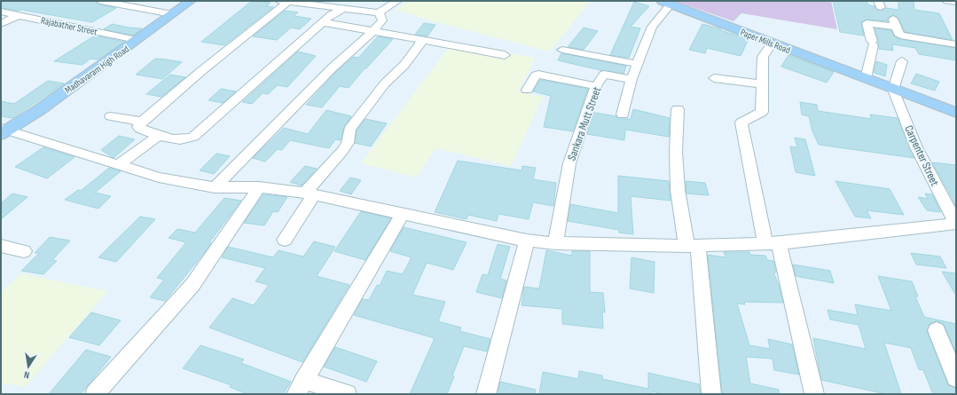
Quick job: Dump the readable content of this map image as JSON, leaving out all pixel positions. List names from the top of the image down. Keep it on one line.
{"streets":{"main road":["Paper Mills Road","Madhavaram High Road"],"street":["Rajabather Street","Sankara Mutt Street","Carpenter Street"]},"crossings":[["Rajabather Street","Madhavaram High Road"],["Paper Mills Road","Carpenter Street"]],"north":"bottom"}
